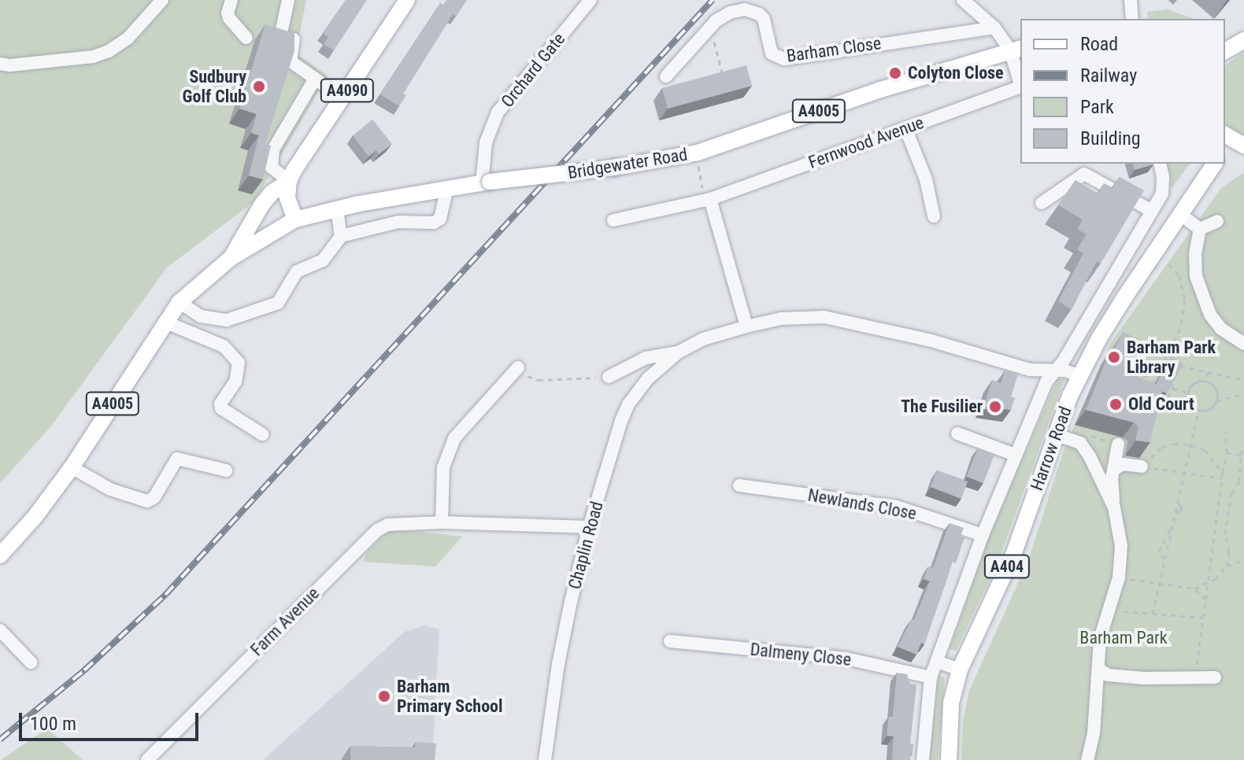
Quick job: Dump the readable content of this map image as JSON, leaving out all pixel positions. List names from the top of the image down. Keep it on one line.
{"streets":{"main road":["A4090","A4005","Bridgewater Road","Harrow Road","A404"],"street":["Barham Close","Orchard Gate","Fernwood Avenue","Newlands Close","Chaplin Road","Farm Avenue","Dalmeny Close"]},"crossings":[["Orchard Gate","Bridgewater Road"],["A4090","Bridgewater Road"],["Harrow Road","Newlands Close"],["Harrow Road","Chaplin Road"],["Harrow Road","Dalmeny Close"],["Chaplin Road","Farm Avenue"]],"parks":["Barham Park"],"places":["Colyton Close","Sudbury Golf Club","Barham Park Library","Old Court","The Fusilier","Barham Primary School"],"legend":["Road","Railway","Park","Building"],"scale_bar":"100 m"}
